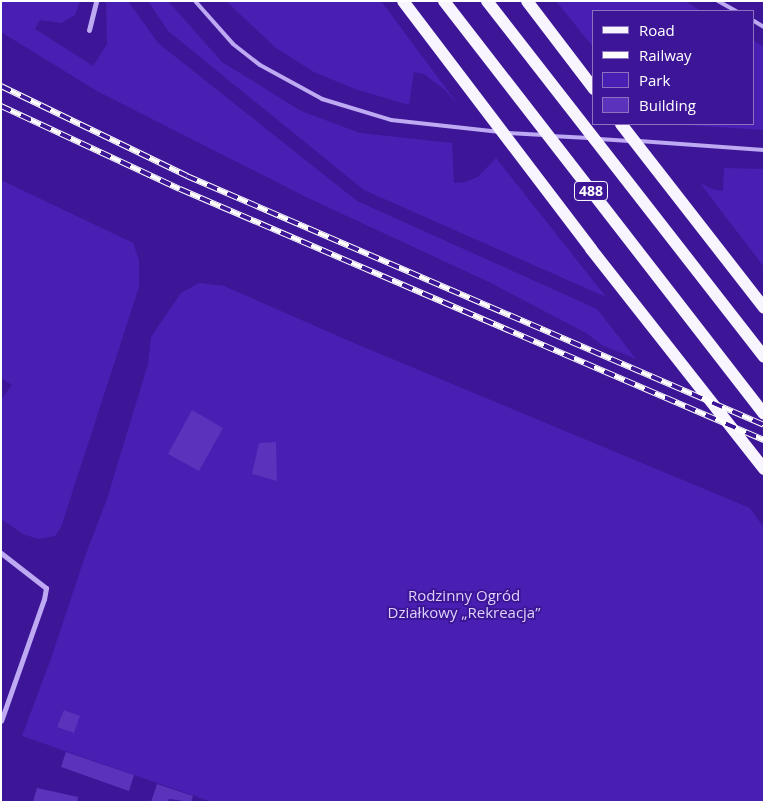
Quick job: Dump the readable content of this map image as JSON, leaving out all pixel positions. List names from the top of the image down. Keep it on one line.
{"streets":{"main road":["488"]},"parks":["Rodzinny Ogród Działkowy „Rekreacja”"],"legend":["Road","Railway","Park","Building"]}
